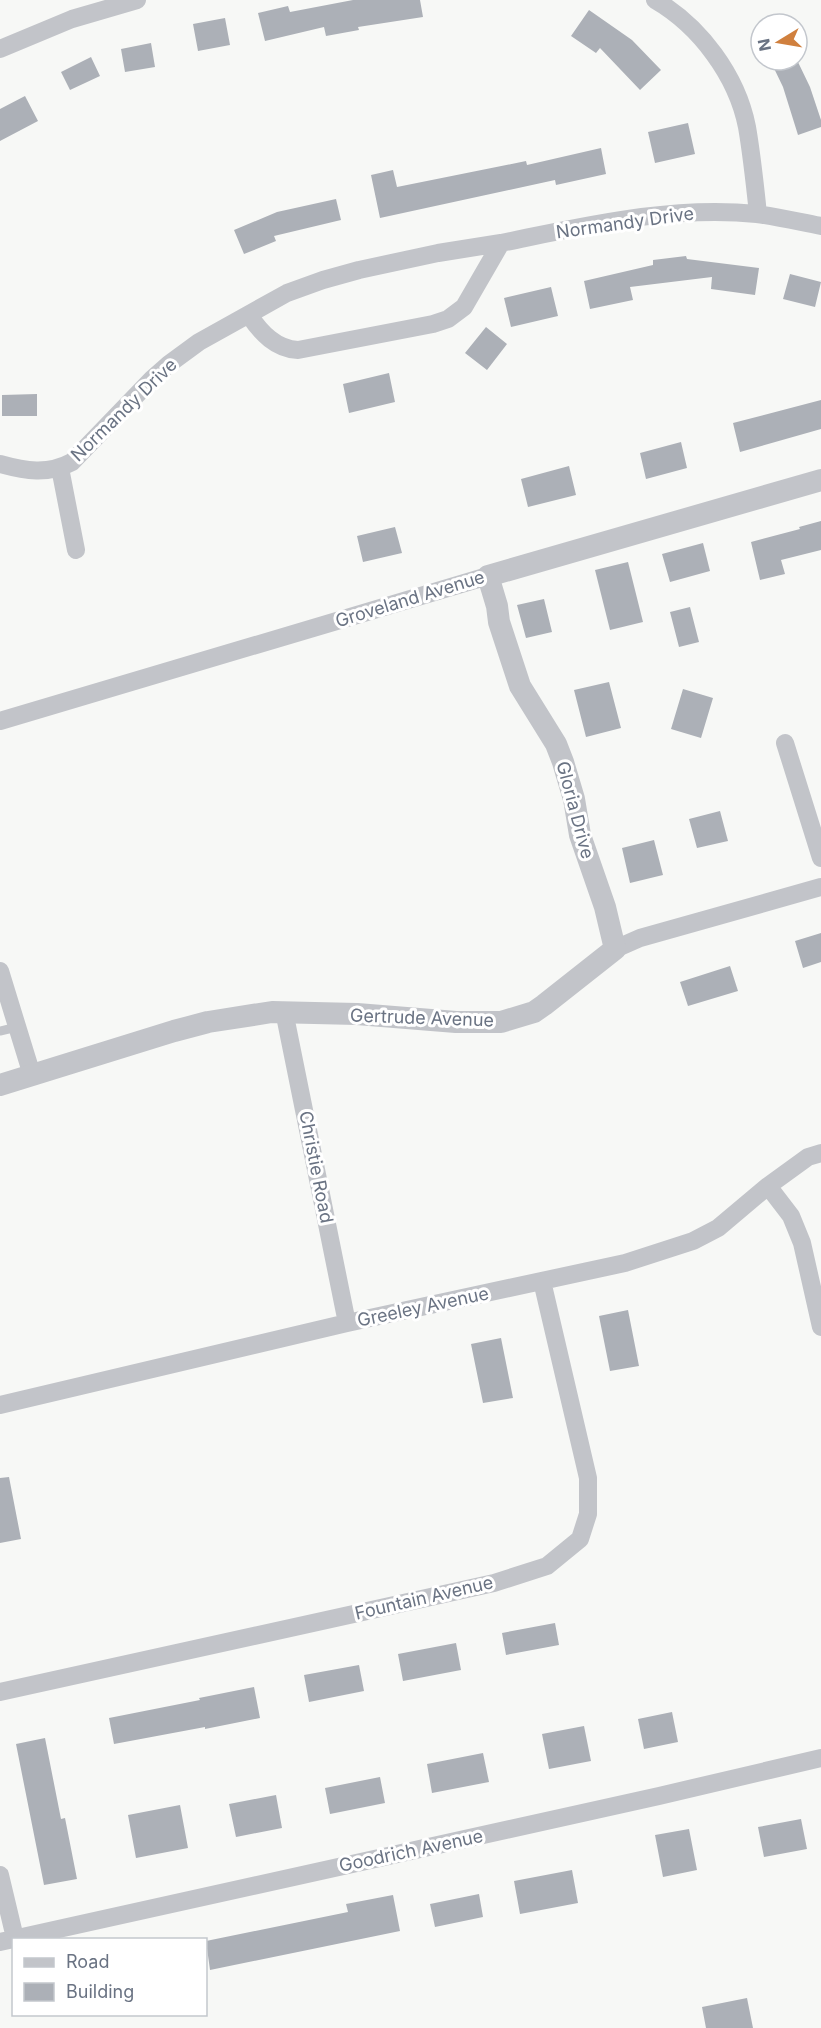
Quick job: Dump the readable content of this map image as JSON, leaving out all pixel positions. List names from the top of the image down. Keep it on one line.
{"streets":{"street":["Normandy Drive","Groveland Avenue","Gloria Drive","Gertrude Avenue","Christie Road","Greeley Avenue","Fountain Avenue","Goodrich Avenue"]},"crossings":[["Groveland Avenue","Gloria Drive"],["Gloria Drive","Gertrude Avenue"],["Gertrude Avenue","Christie Road"],["Christie Road","Greeley Avenue"],["Greeley Avenue","Fountain Avenue"]],"legend":["Road","Building"],"north":"left"}
